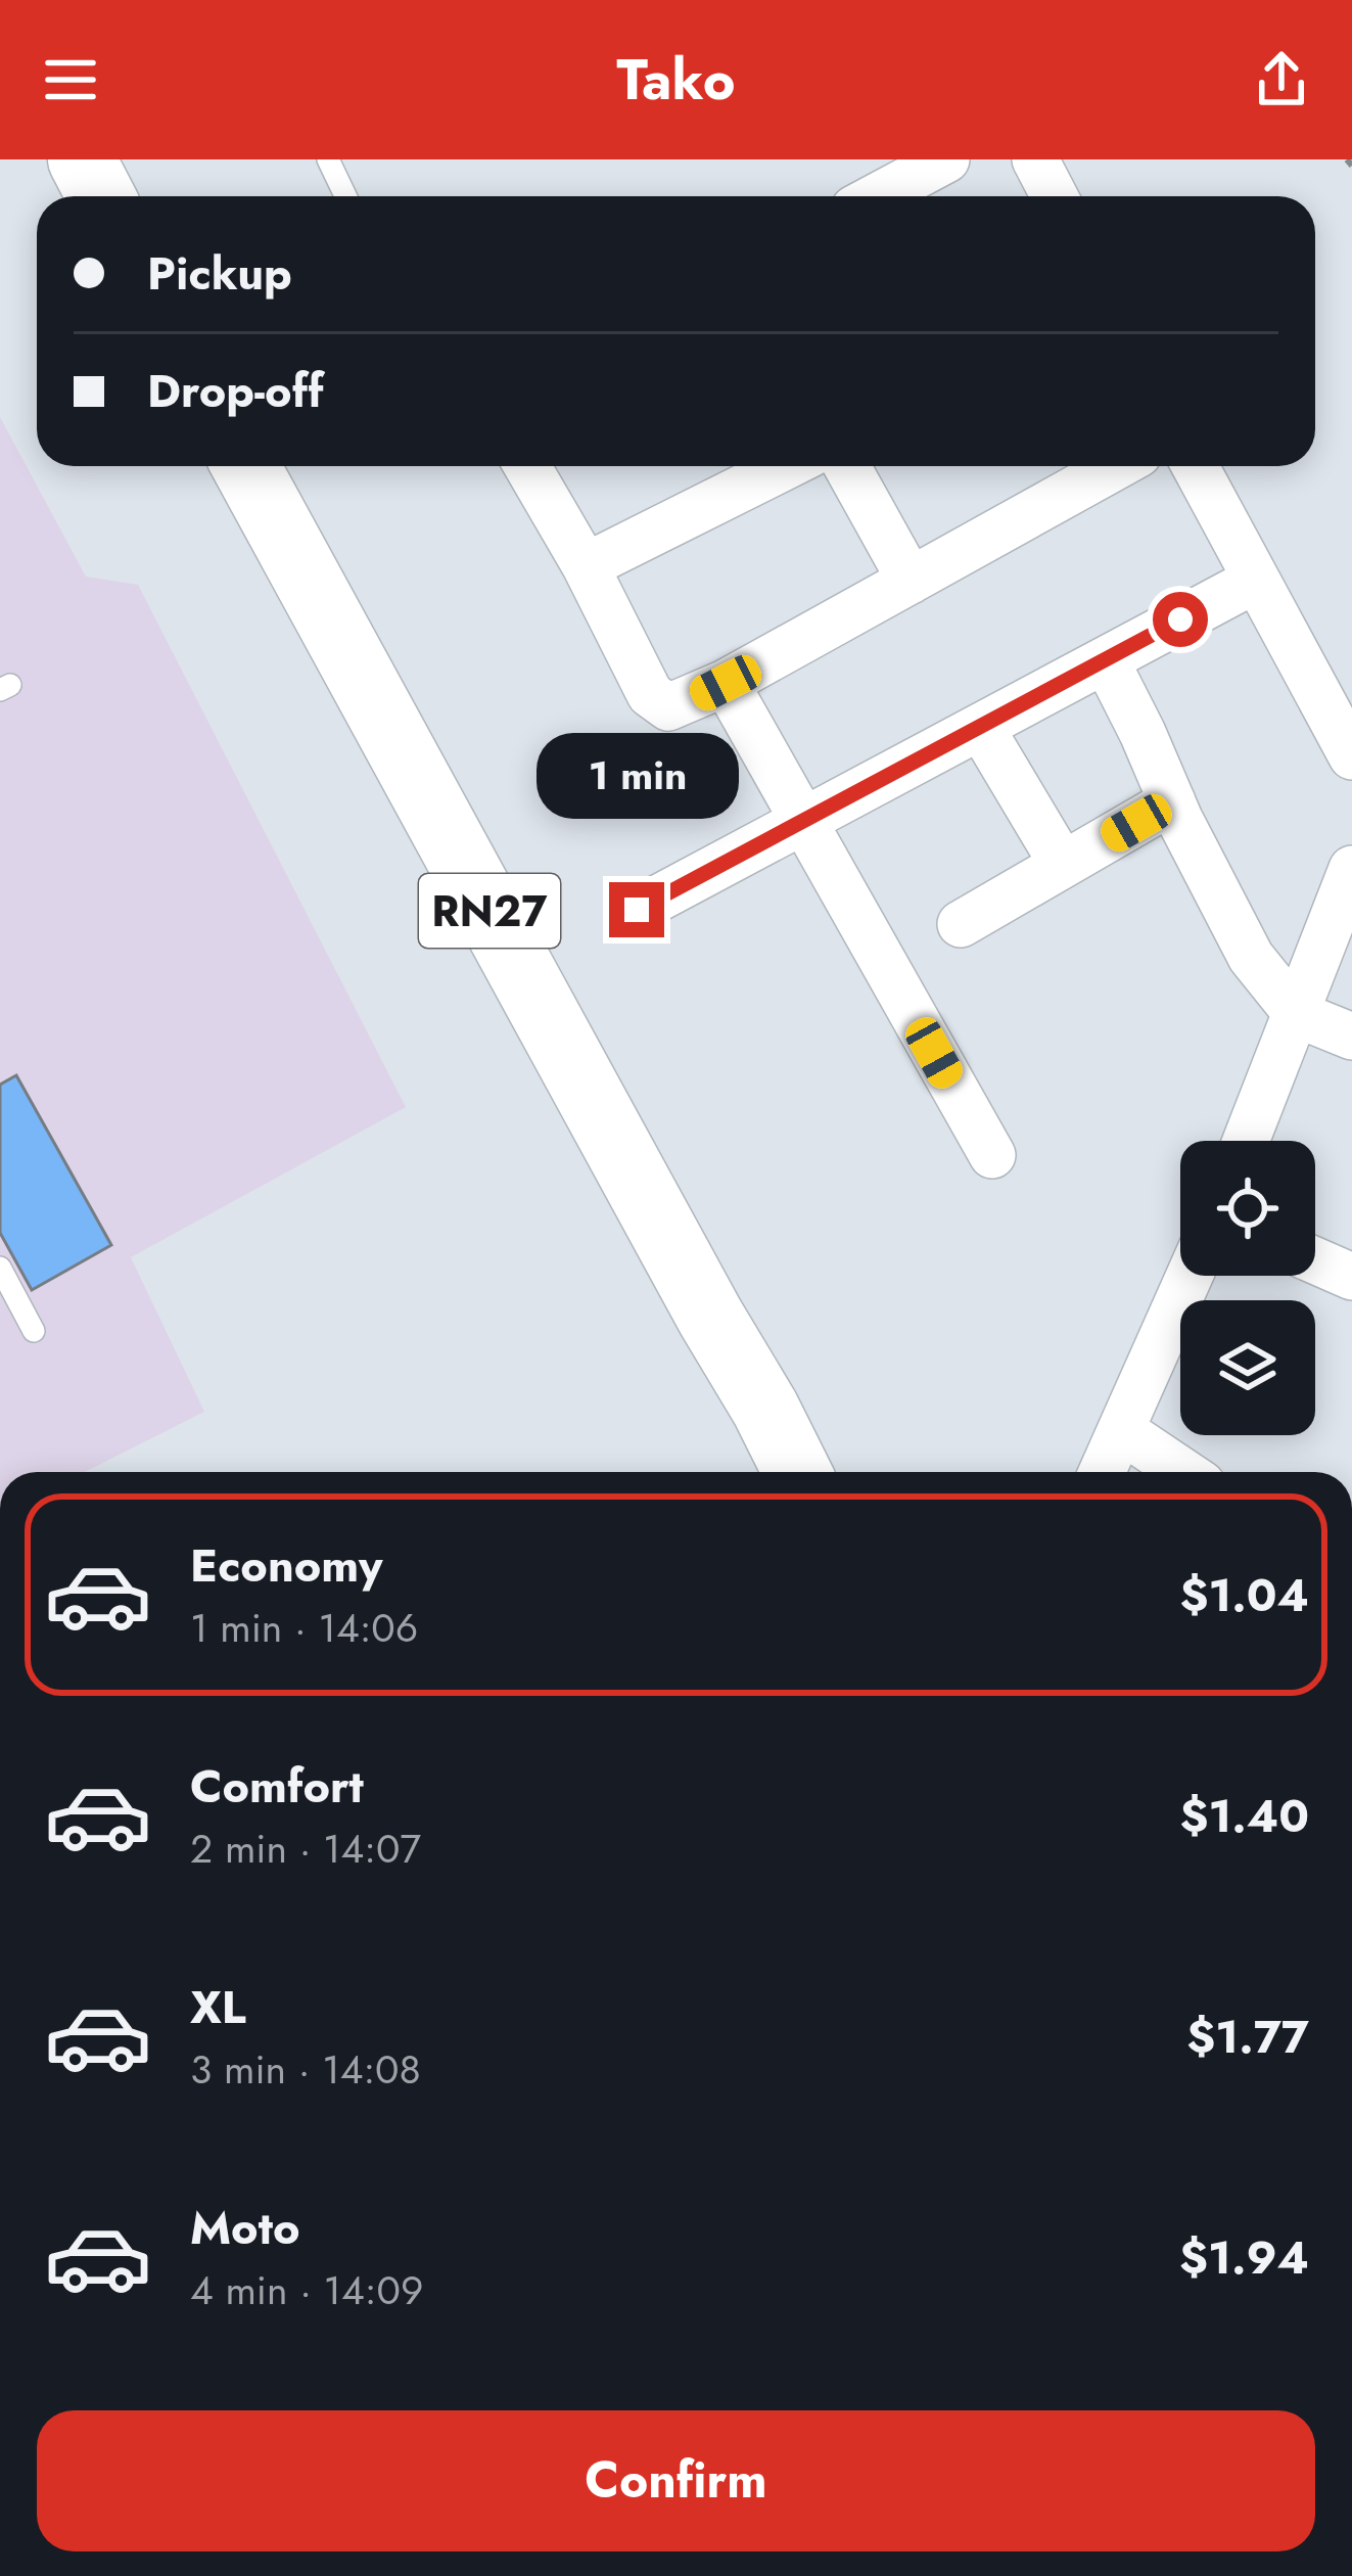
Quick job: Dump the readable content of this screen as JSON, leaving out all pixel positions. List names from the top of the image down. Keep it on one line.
{"streets":{"main road":["RN27"]},"page":{"header":"Tako","banner":["Pickup","Drop-off"],"bubble":"1 min","list":[{"name":"Economy","note":"1 min · 14:06","value":"$1.04"},{"name":"Comfort","note":"2 min · 14:07","value":"$1.40"},{"name":"XL","note":"3 min · 14:08","value":"$1.77"},{"name":"Moto","note":"4 min · 14:09","value":"$1.94"}],"buttons":"Confirm"}}
